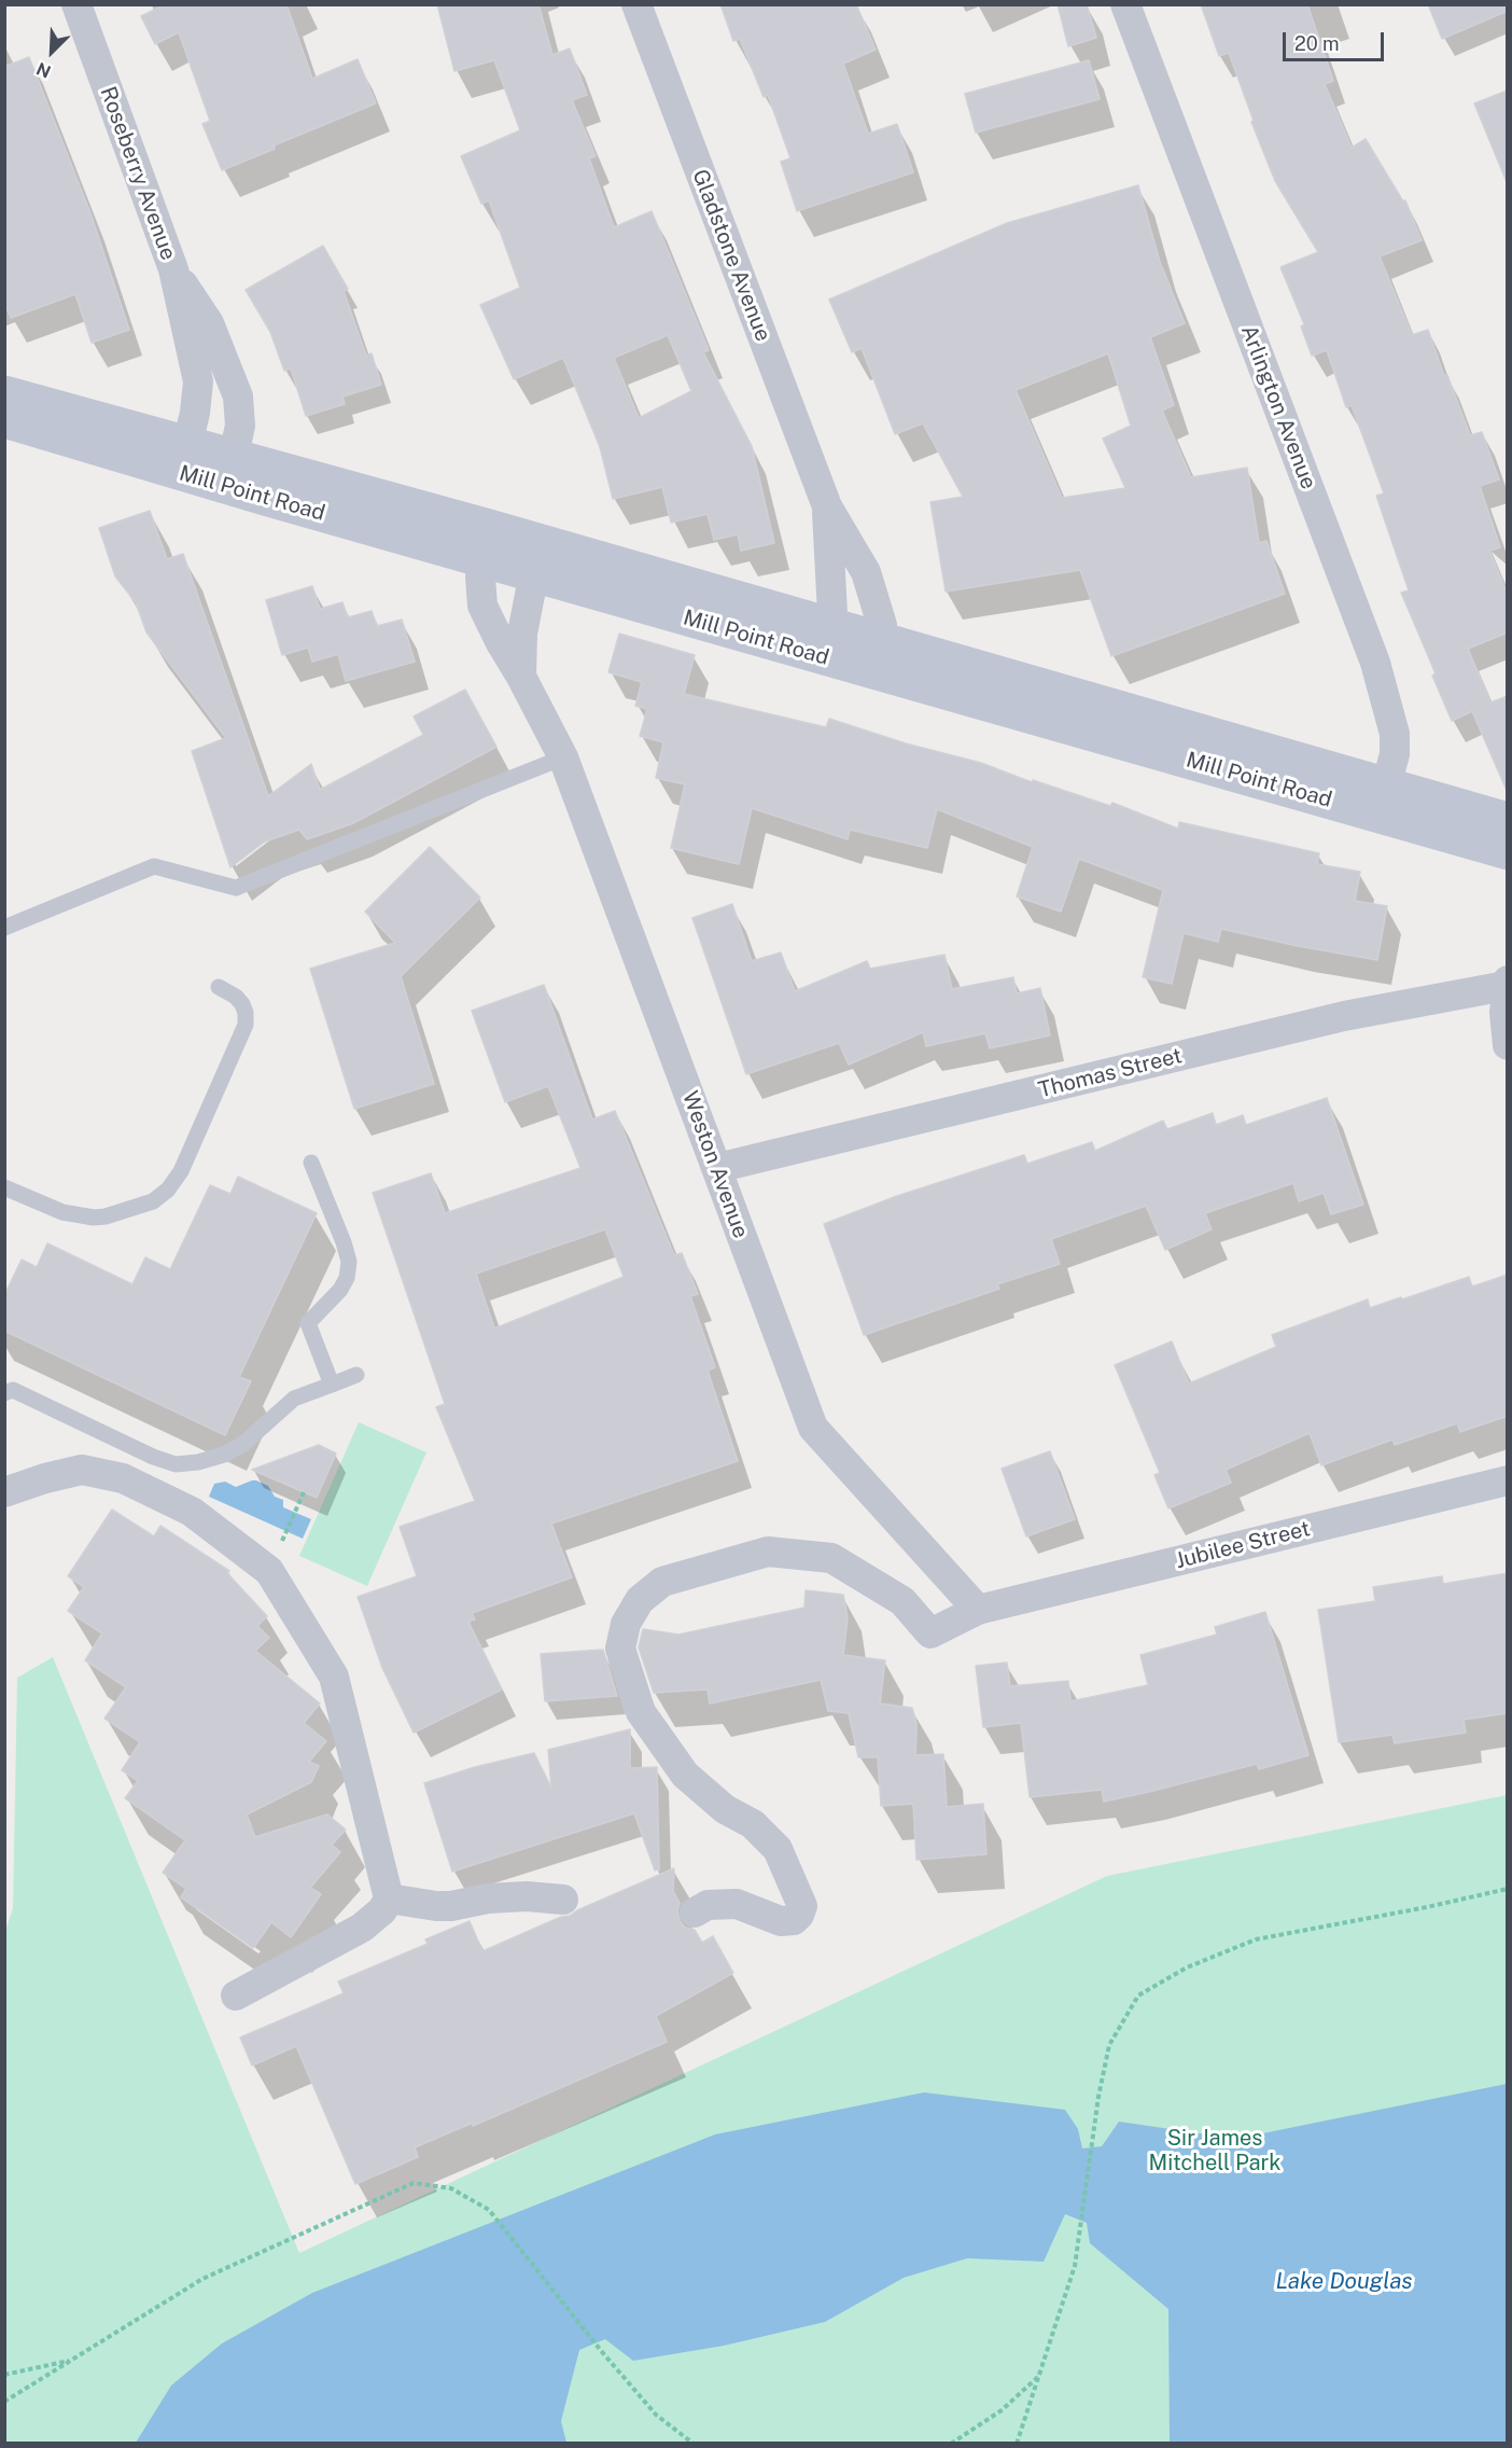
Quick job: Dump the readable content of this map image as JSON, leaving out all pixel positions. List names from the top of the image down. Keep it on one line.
{"streets":{"main road":["Mill Point Road"],"street":["Roseberry Avenue","Gladstone Avenue","Arlington Avenue","Thomas Street","Weston Avenue","Jubilee Street"]},"crossings":[["Roseberry Avenue","Mill Point Road"],["Gladstone Avenue","Mill Point Road"],["Arlington Avenue","Mill Point Road"],["Mill Point Road","Weston Avenue"],["Thomas Street","Weston Avenue"],["Weston Avenue","Jubilee Street"]],"water":["Lake Douglas"],"parks":["Sir James Mitchell Park"],"scale_bar":"20 m","north":"bottom left"}
